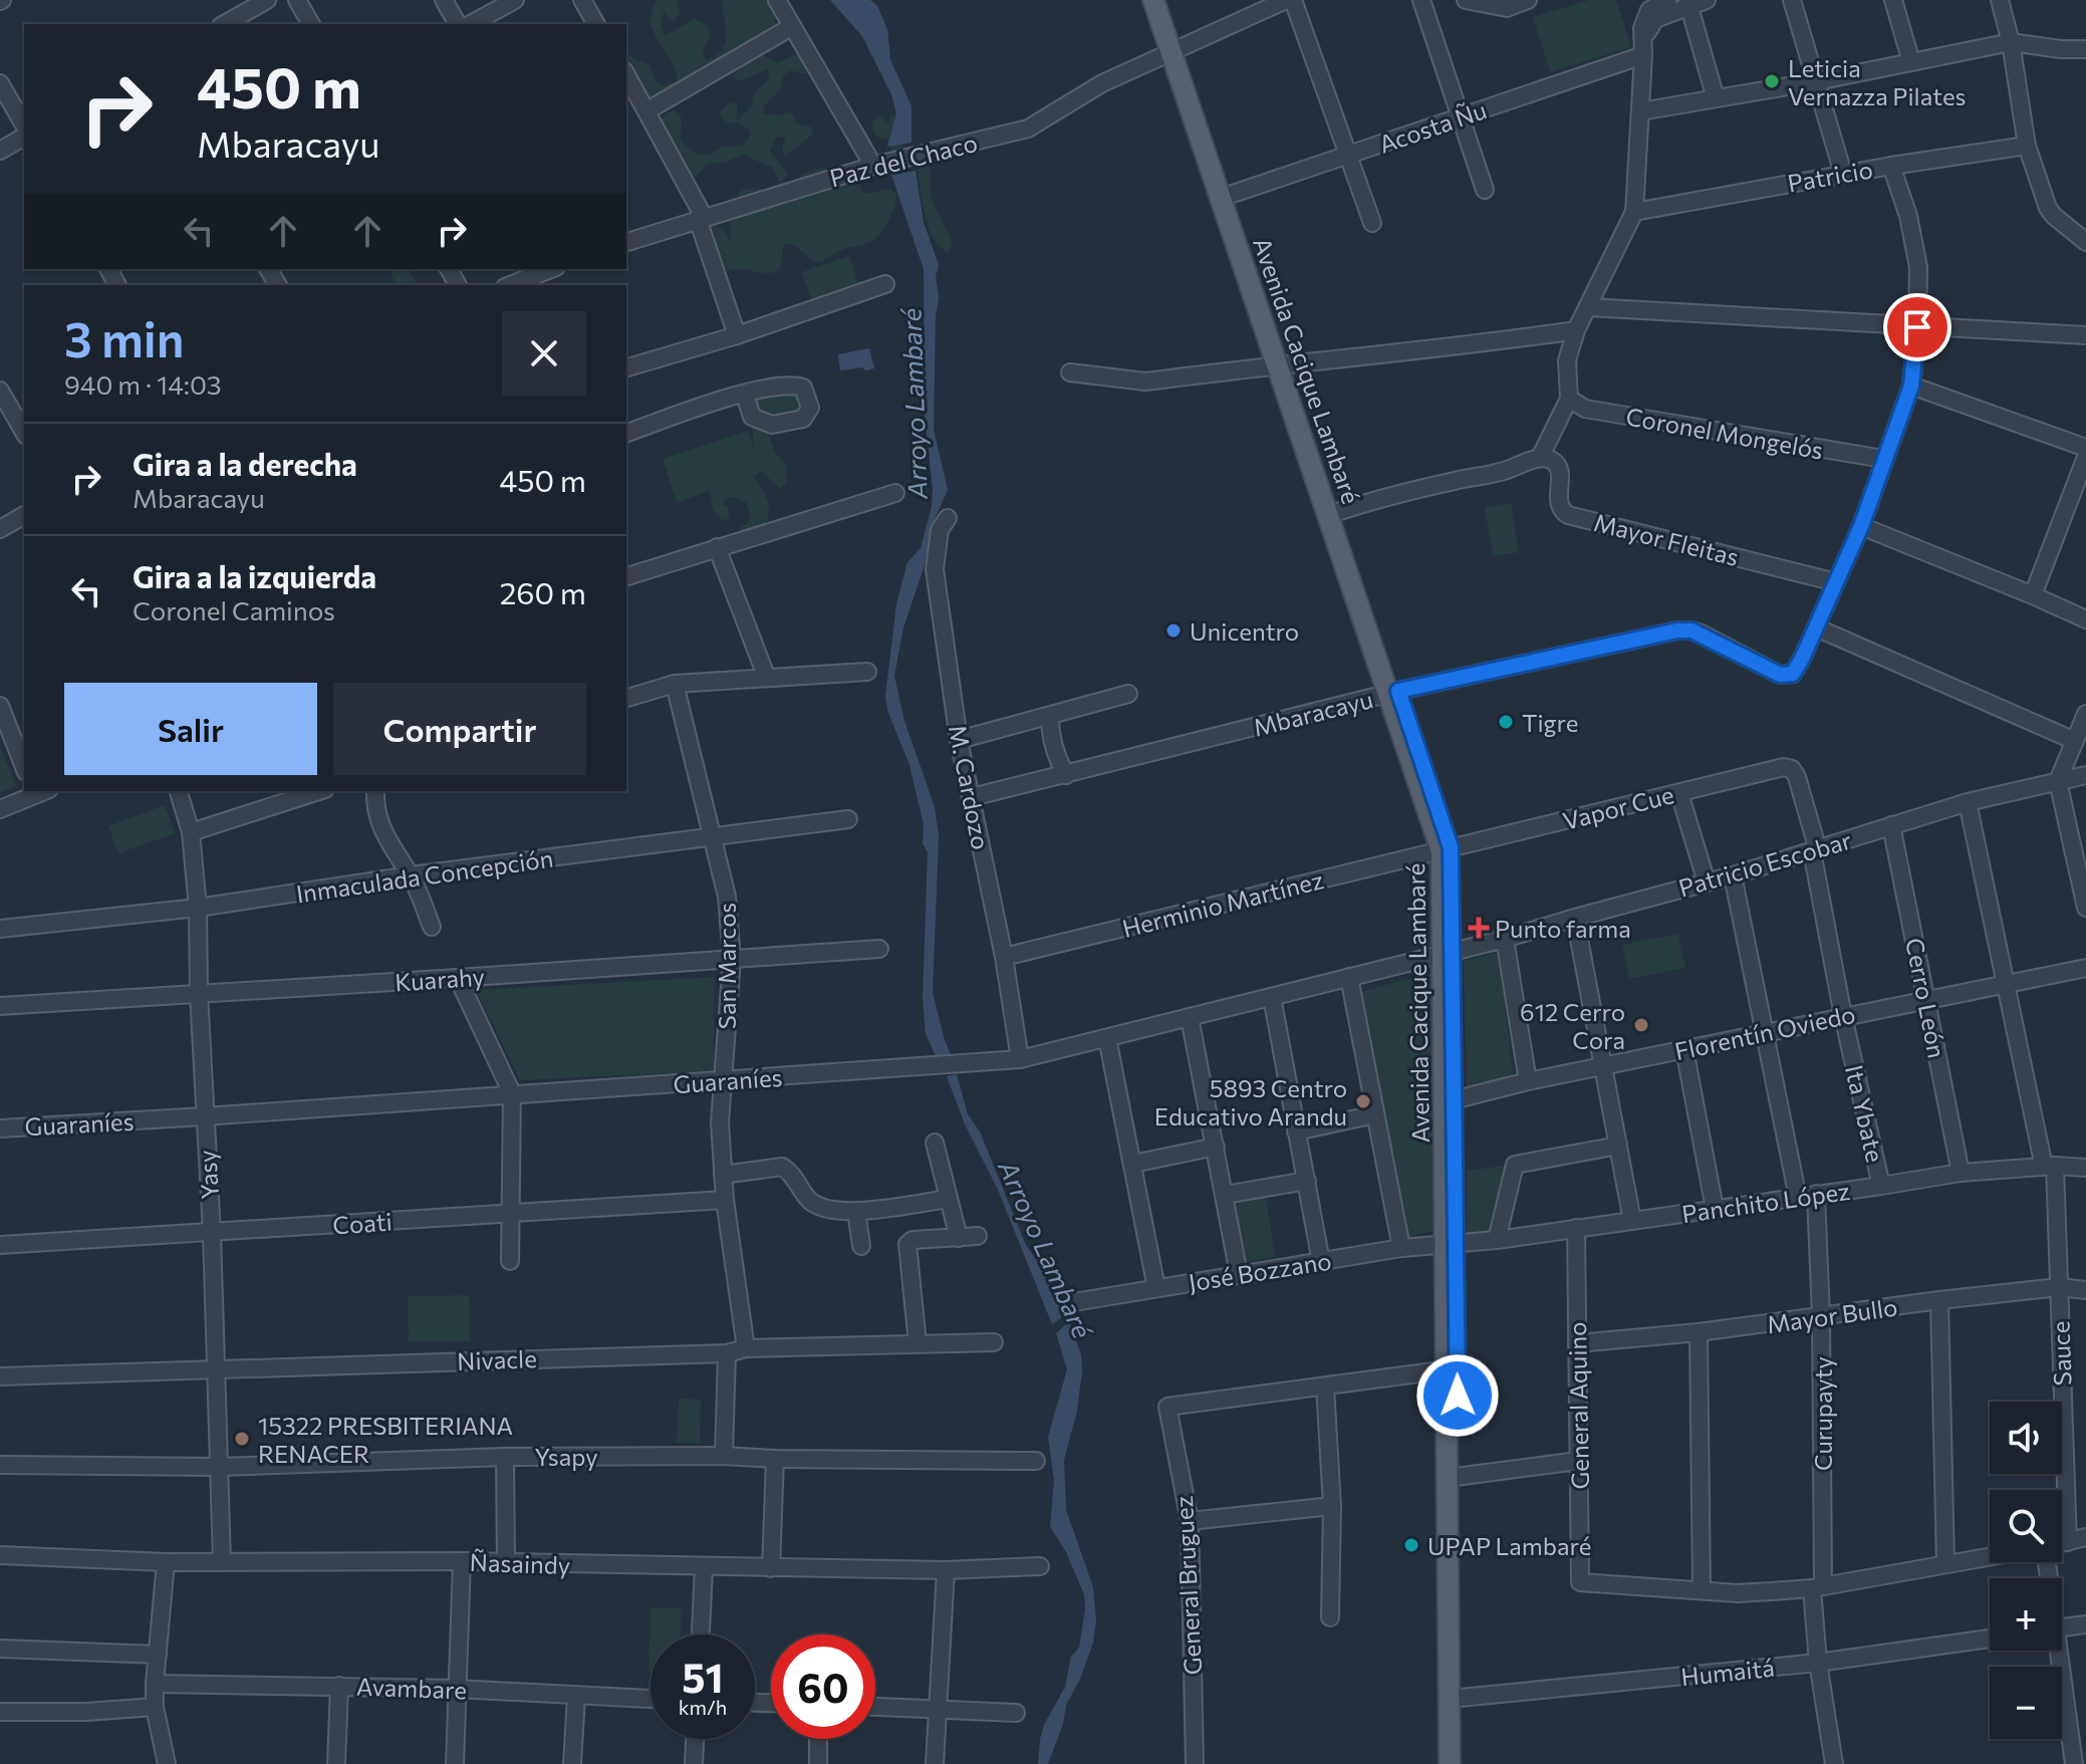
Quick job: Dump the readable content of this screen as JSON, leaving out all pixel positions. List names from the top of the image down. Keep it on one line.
{"streets":{"main road":["Avenida Cacique Lambaré"],"street":["Acosta Ñu","Paz del Chaco","Patricio","Coronel Mongelós","Mayor Fleitas","Mbaracayu","M. Cardozo","Vapor Cue","Patricio Escobar","Inmaculada Concepción","Herminio Martínez","San Marcos","Kuarahy","Cerro León","Florentín Oviedo","Guaraníes","Ita Ybate","Yasy","Panchito López","Coati","José Bozzano","Mayor Bullo","Sauce","Nivacle","General Aquino","Curupayty","Ysapy","Ñasaindy","General Bruguez","Humaitá","Avambare"]},"crossings":[["Acosta Ñu","Avenida Cacique Lambaré"],["Paz del Chaco","Avenida Cacique Lambaré"],["Avenida Cacique Lambaré","Mbaracayu"],["Avenida Cacique Lambaré","Vapor Cue"],["Avenida Cacique Lambaré","Patricio Escobar"],["Avenida Cacique Lambaré","Herminio Martínez"],["Avenida Cacique Lambaré","Florentín Oviedo"],["Avenida Cacique Lambaré","Guaraníes"],["Avenida Cacique Lambaré","Panchito López"],["Avenida Cacique Lambaré","José Bozzano"],["Avenida Cacique Lambaré","Humaitá"],["Mbaracayu","M. Cardozo"],["M. Cardozo","Herminio Martínez"],["M. Cardozo","Guaraníes"],["Vapor Cue","Herminio Martínez"],["Vapor Cue","Ita Ybate"],["Patricio Escobar","Cerro León"],["Patricio Escobar","Guaraníes"],["Patricio Escobar","Ita Ybate"],["Patricio Escobar","Sauce"],["Inmaculada Concepción","San Marcos"],["Inmaculada Concepción","Yasy"],["San Marcos","Kuarahy"],["San Marcos","Guaraníes"],["San Marcos","Coati"],["San Marcos","Nivacle"],["Kuarahy","Yasy"],["Cerro León","Florentín Oviedo"],["Cerro León","Panchito López"],["Florentín Oviedo","Ita Ybate"],["Florentín Oviedo","Sauce"],["Guaraníes","Yasy"],["Ita Ybate","Panchito López"],["Yasy","Coati"],["Yasy","Nivacle"],["Yasy","Ysapy"],["Yasy","Ñasaindy"],["Panchito López","José Bozzano"],["Panchito López","Sauce"],["Panchito López","General Aquino"],["Panchito López","Curupayty"],["Mayor Bullo","Sauce"],["Mayor Bullo","General Aquino"],["Mayor Bullo","Curupayty"],["Curupayty","Humaitá"]],"water":["Arroyo Lambaré"],"places":{"other":["Leticia Vernazza Pilates","Unicentro","Tigre","612 Cerro Cora","5893 Centro Educativo Arandu","15322 PRESBITERIANA RENACER","UPAP Lambaré"],"health":["Punto farma"]},"page":{"turn":["450 m","Mbaracayu"],"heading":["3 min","940 m · 14:03"],"list":[{"name":"Gira a la derecha","note":"Mbaracayu","value":"450 m"},{"name":"Gira a la izquierda","note":"Coronel Caminos","value":"260 m"}],"buttons":["Salir","Compartir"],"map_buttons":["+","−"],"speed":"51 km/h","limit":"60"}}
